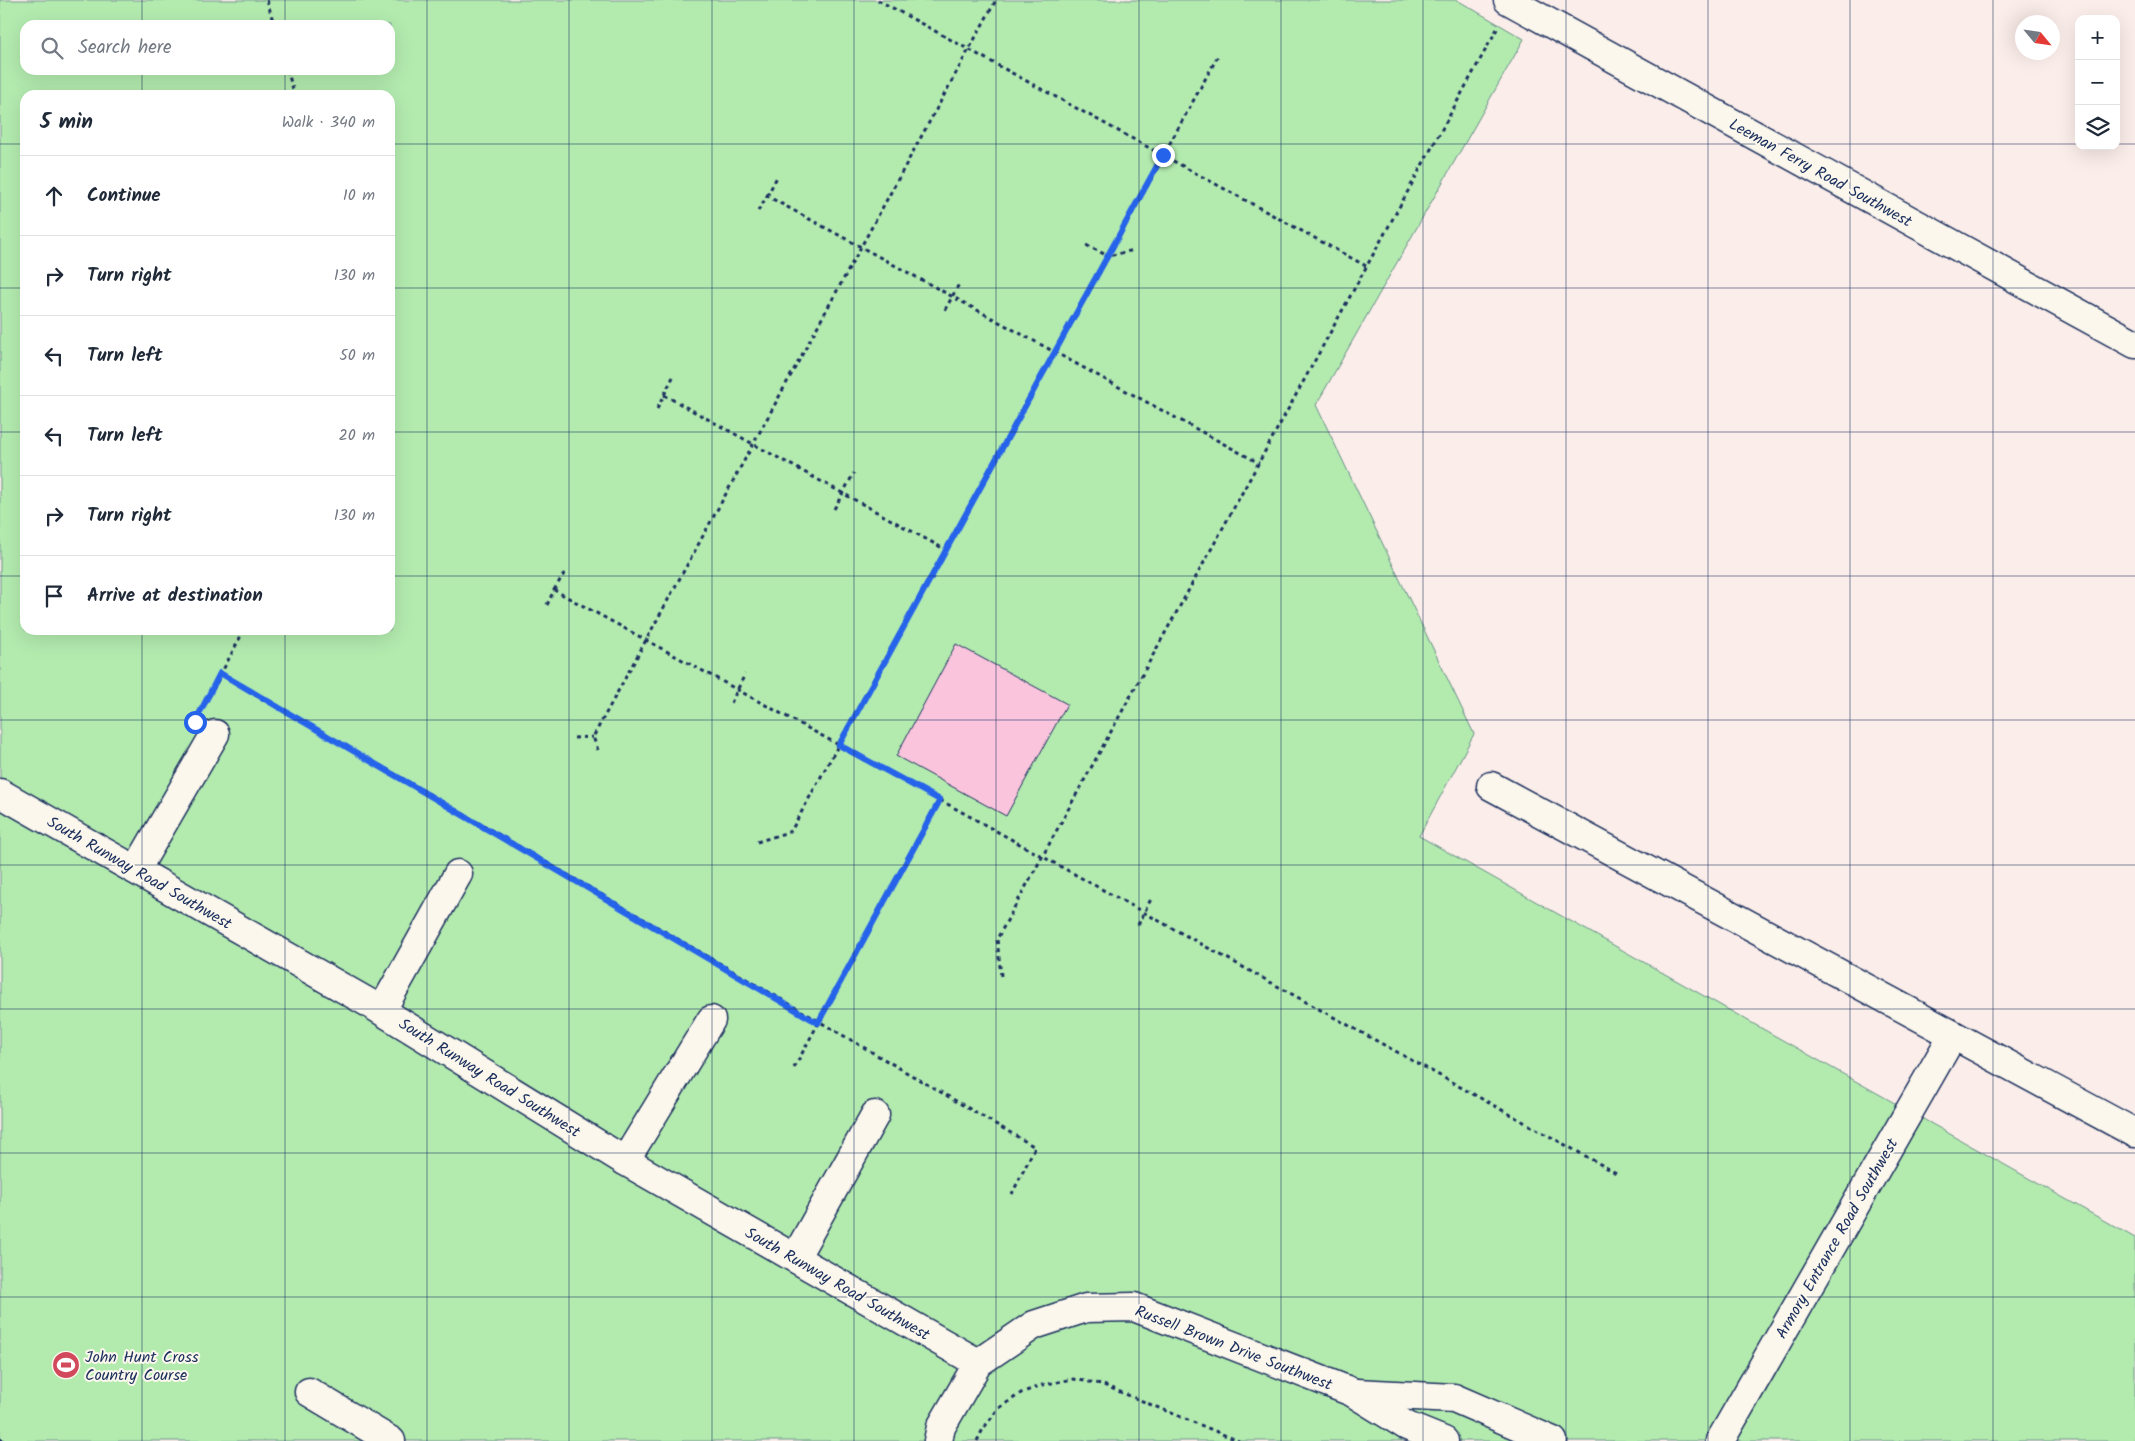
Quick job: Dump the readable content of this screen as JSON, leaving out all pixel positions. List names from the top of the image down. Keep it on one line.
{"streets":{"street":["Leeman Ferry Road Southwest","South Runway Road Southwest","Armory Entrance Road Southwest","Russell Brown Drive Southwest"]},"crossings":[["South Runway Road Southwest","Russell Brown Drive Southwest"]],"places":{"sports":["John Hunt Cross Country Course"]},"north":"bottom right","page":{"map_buttons":["+","−"],"search":"Search here","heading":["5 min","Walk · 340 m"],"list":[["Continue","10 m"],["Turn right","130 m"],["Turn left","50 m"],["Turn left","20 m"],["Turn right","130 m"],"Arrive at destination"]}}
